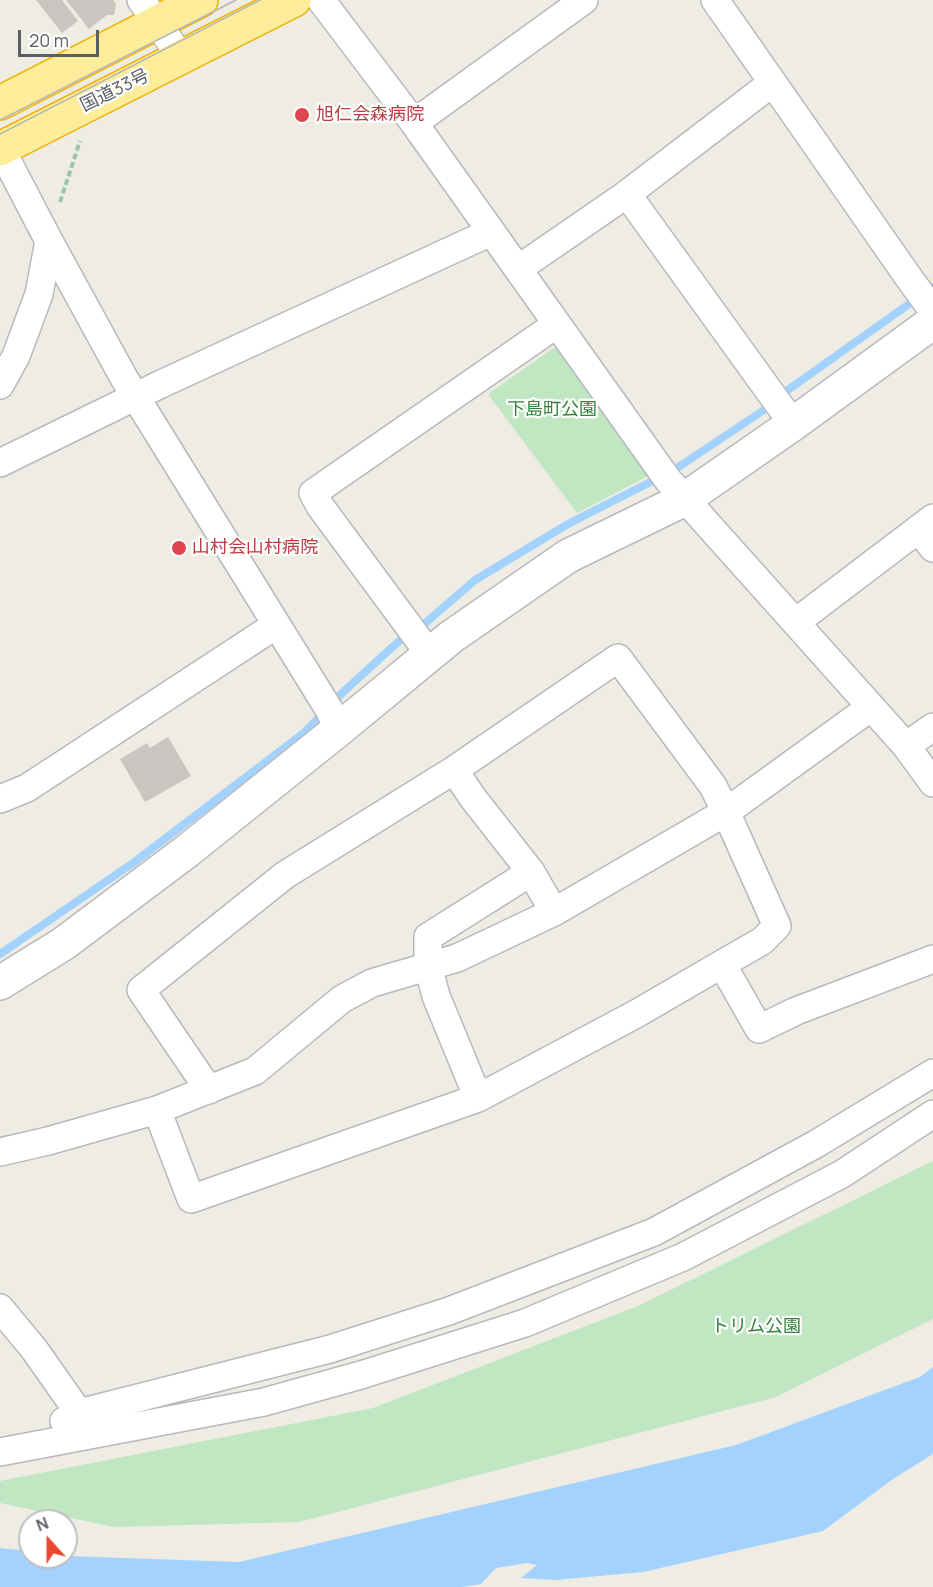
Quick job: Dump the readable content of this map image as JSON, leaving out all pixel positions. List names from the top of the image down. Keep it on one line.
{"streets":{"highway":["国道33号"]},"parks":["下島町公園","トリム公園"],"places":["旭仁会森病院","山村会山村病院"],"scale_bar":"20 m","north":"top"}
